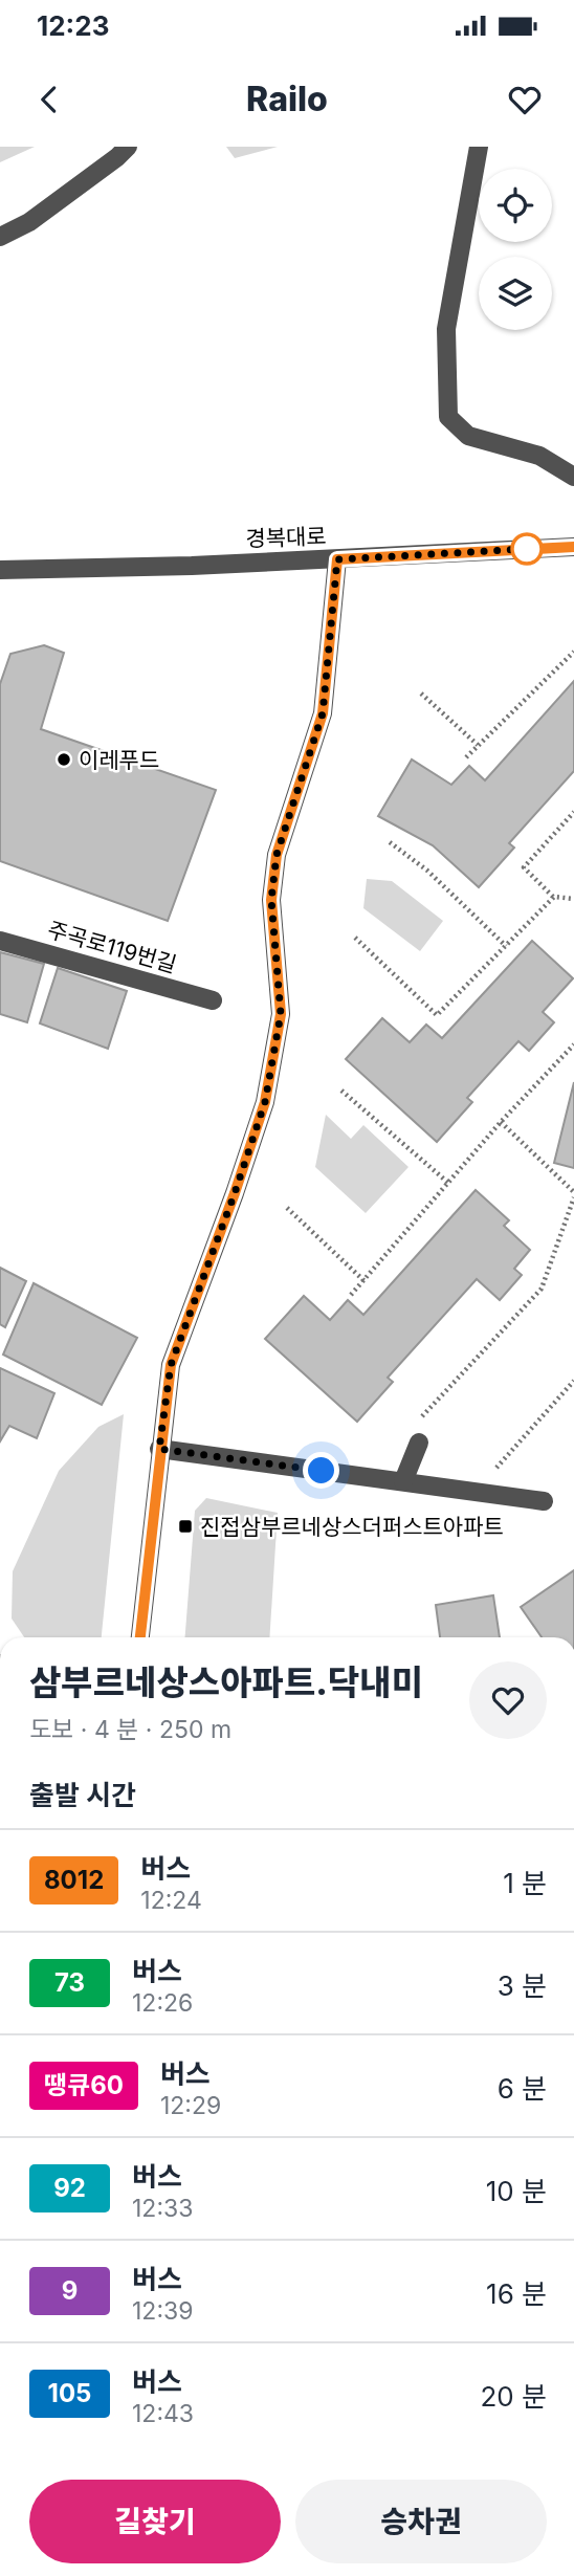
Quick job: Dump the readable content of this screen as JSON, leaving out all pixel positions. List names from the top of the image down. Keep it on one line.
{"streets":{"street":["경복대로","주곡로119번길"]},"places":{"other":["이레푸드"],"transit":["진접삼부르네상스더퍼스트아파트"]},"lines":["bus line 8012"],"page":{"status":"12:23","header":"Railo","heading":[["삼부르네상스아파트.닥내미","도보 · 4 분 · 250 m"],"출발 시간"],"list":[{"mark":"8012","name":"버스","note":"12:24","value":"1 분"},{"mark":"73","name":"버스","note":"12:26","value":"3 분"},{"mark":"땡큐60","name":"버스","note":"12:29","value":"6 분"},{"mark":"92","name":"버스","note":"12:33","value":"10 분"},{"mark":"9","name":"버스","note":"12:39","value":"16 분"},{"mark":"105","name":"버스","note":"12:43","value":"20 분"}],"buttons":["길찾기","승차권"]}}
